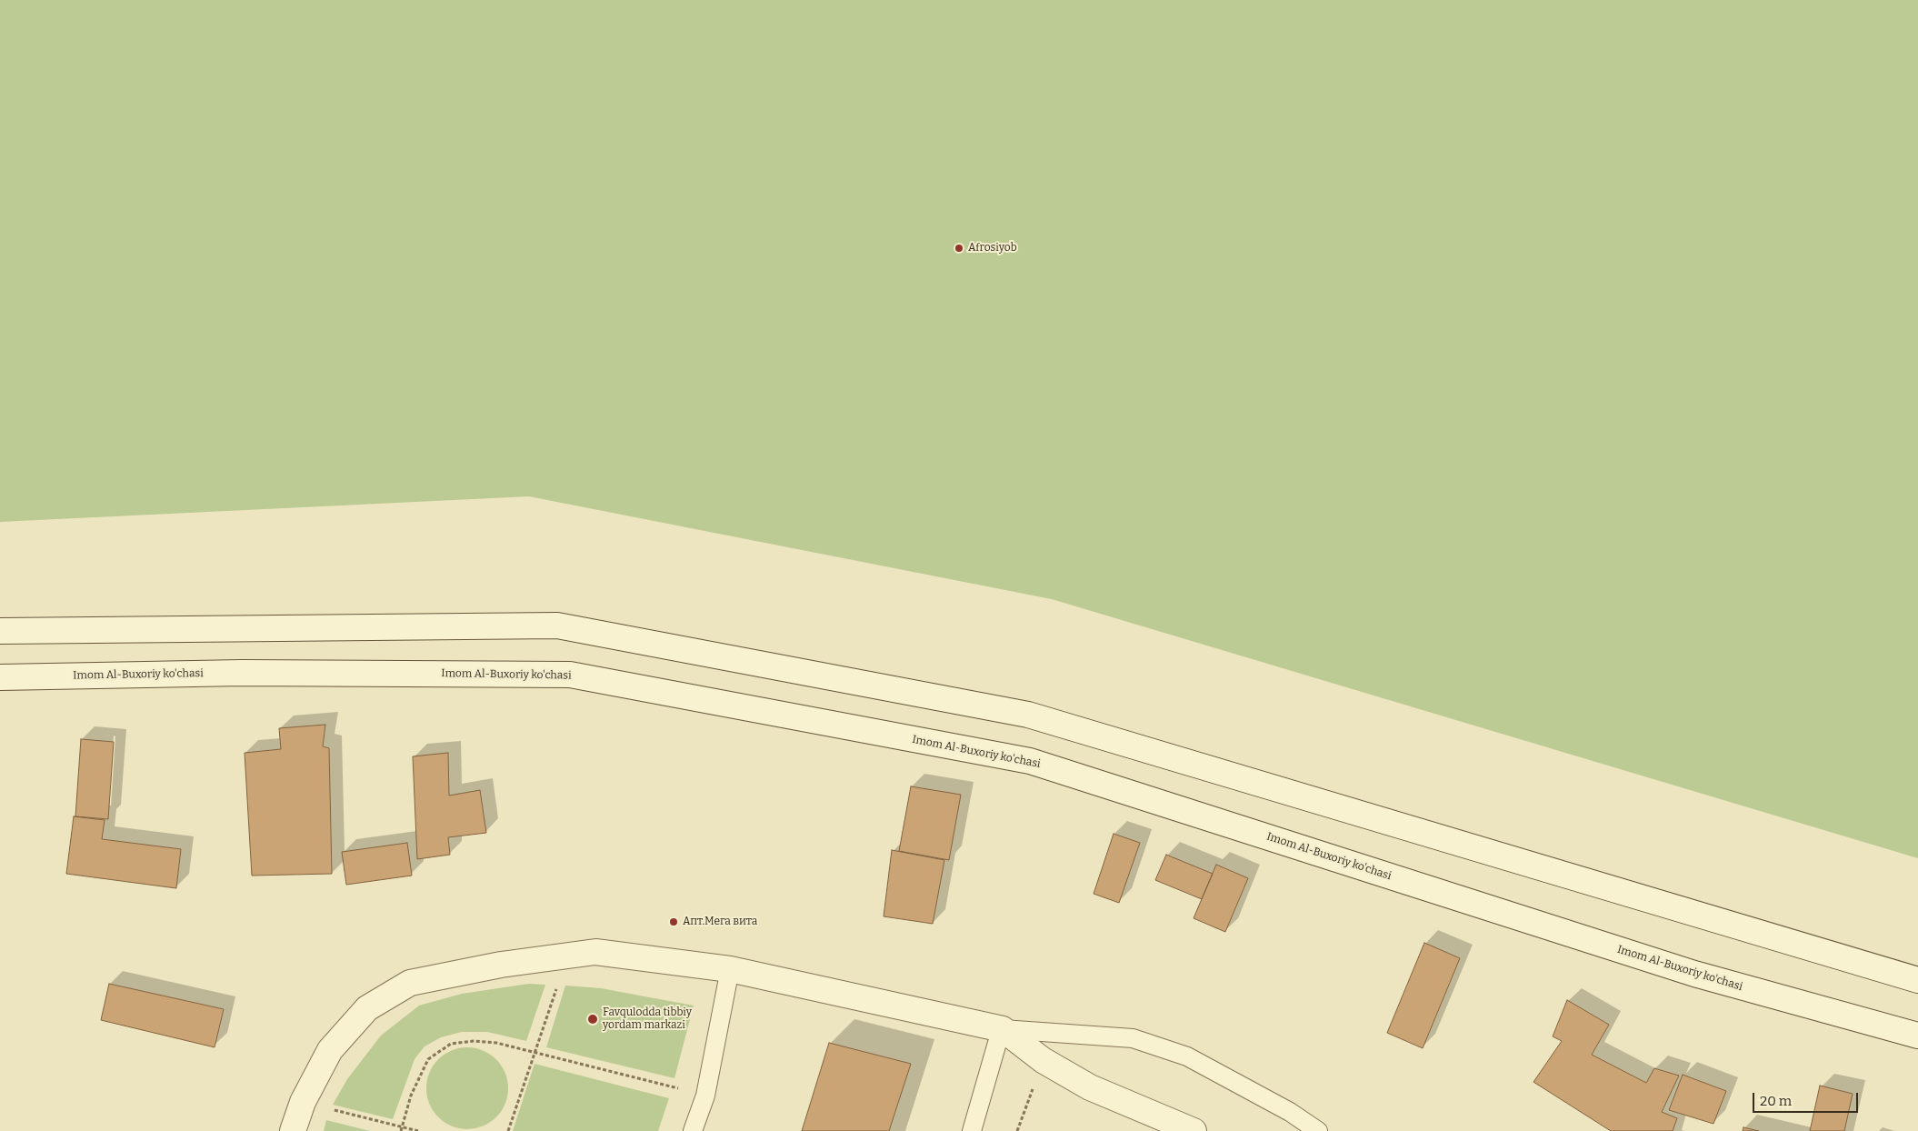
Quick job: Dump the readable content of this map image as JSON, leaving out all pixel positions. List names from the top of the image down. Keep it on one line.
{"streets":{"main road":["Imom Al-Buxoriy ko'chasi"]},"places":["Afrosiyob","Апт.Мега вита","Favqulodda tibbiy yordam markazi"],"scale_bar":"20 m"}
